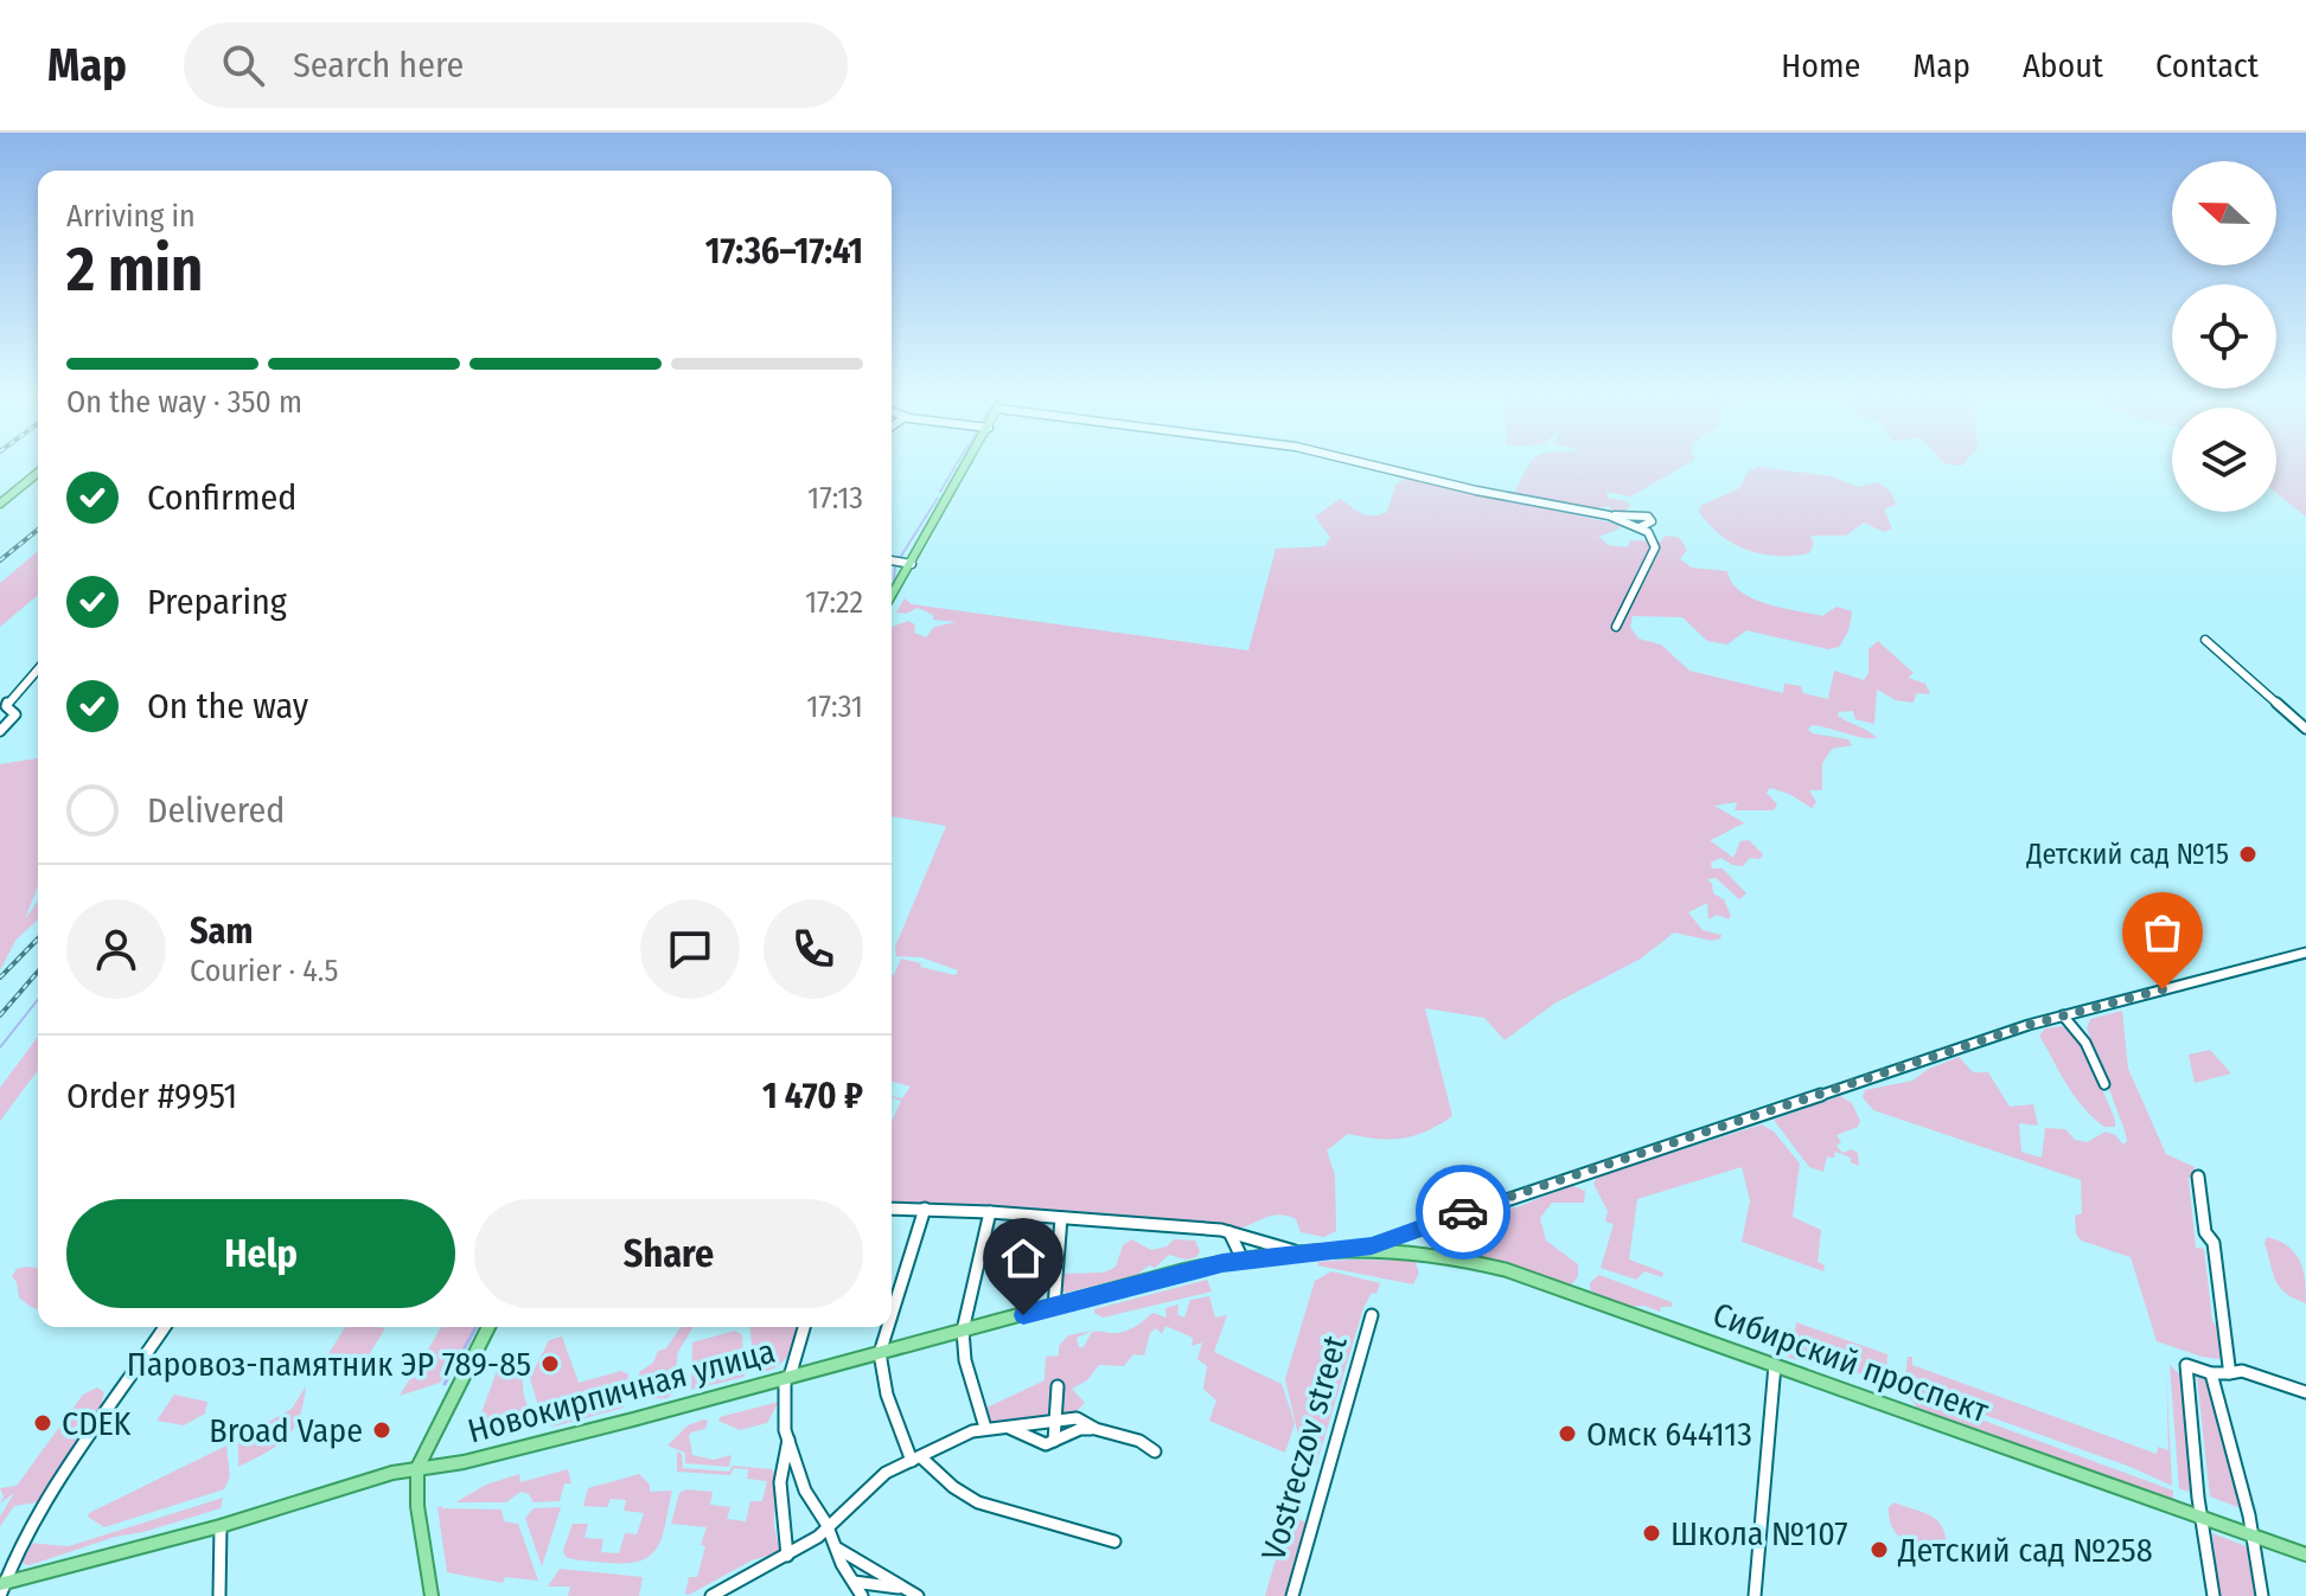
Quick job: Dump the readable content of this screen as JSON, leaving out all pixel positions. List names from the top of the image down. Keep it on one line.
{"streets":{"main road":["Сибирский проспект","Новокирпичная улица"],"street":["Vostreczov street"]},"crossings":[["Сибирский проспект","Новокирпичная улица"]],"places":["Детский сад №15","Паровоз-памятник ЭР 789-85","CDEK","Broad Vape","Омск 644113","Школа №107","Детский сад №258"],"north":"left","page":{"header":"Map","search":"Search here","nav":["Home","Map","About","Contact"],"heading":["2 min","Arriving in","17:36–17:41"],"panel":["Sam","Courier · 4.5","Order #9951","1 470 ₽"],"bar":"On the way · 350 m","list":[["Confirmed","17:13"],["Preparing","17:22"],["On the way","17:31"],"Delivered"],"buttons":["Help","Share"]}}
